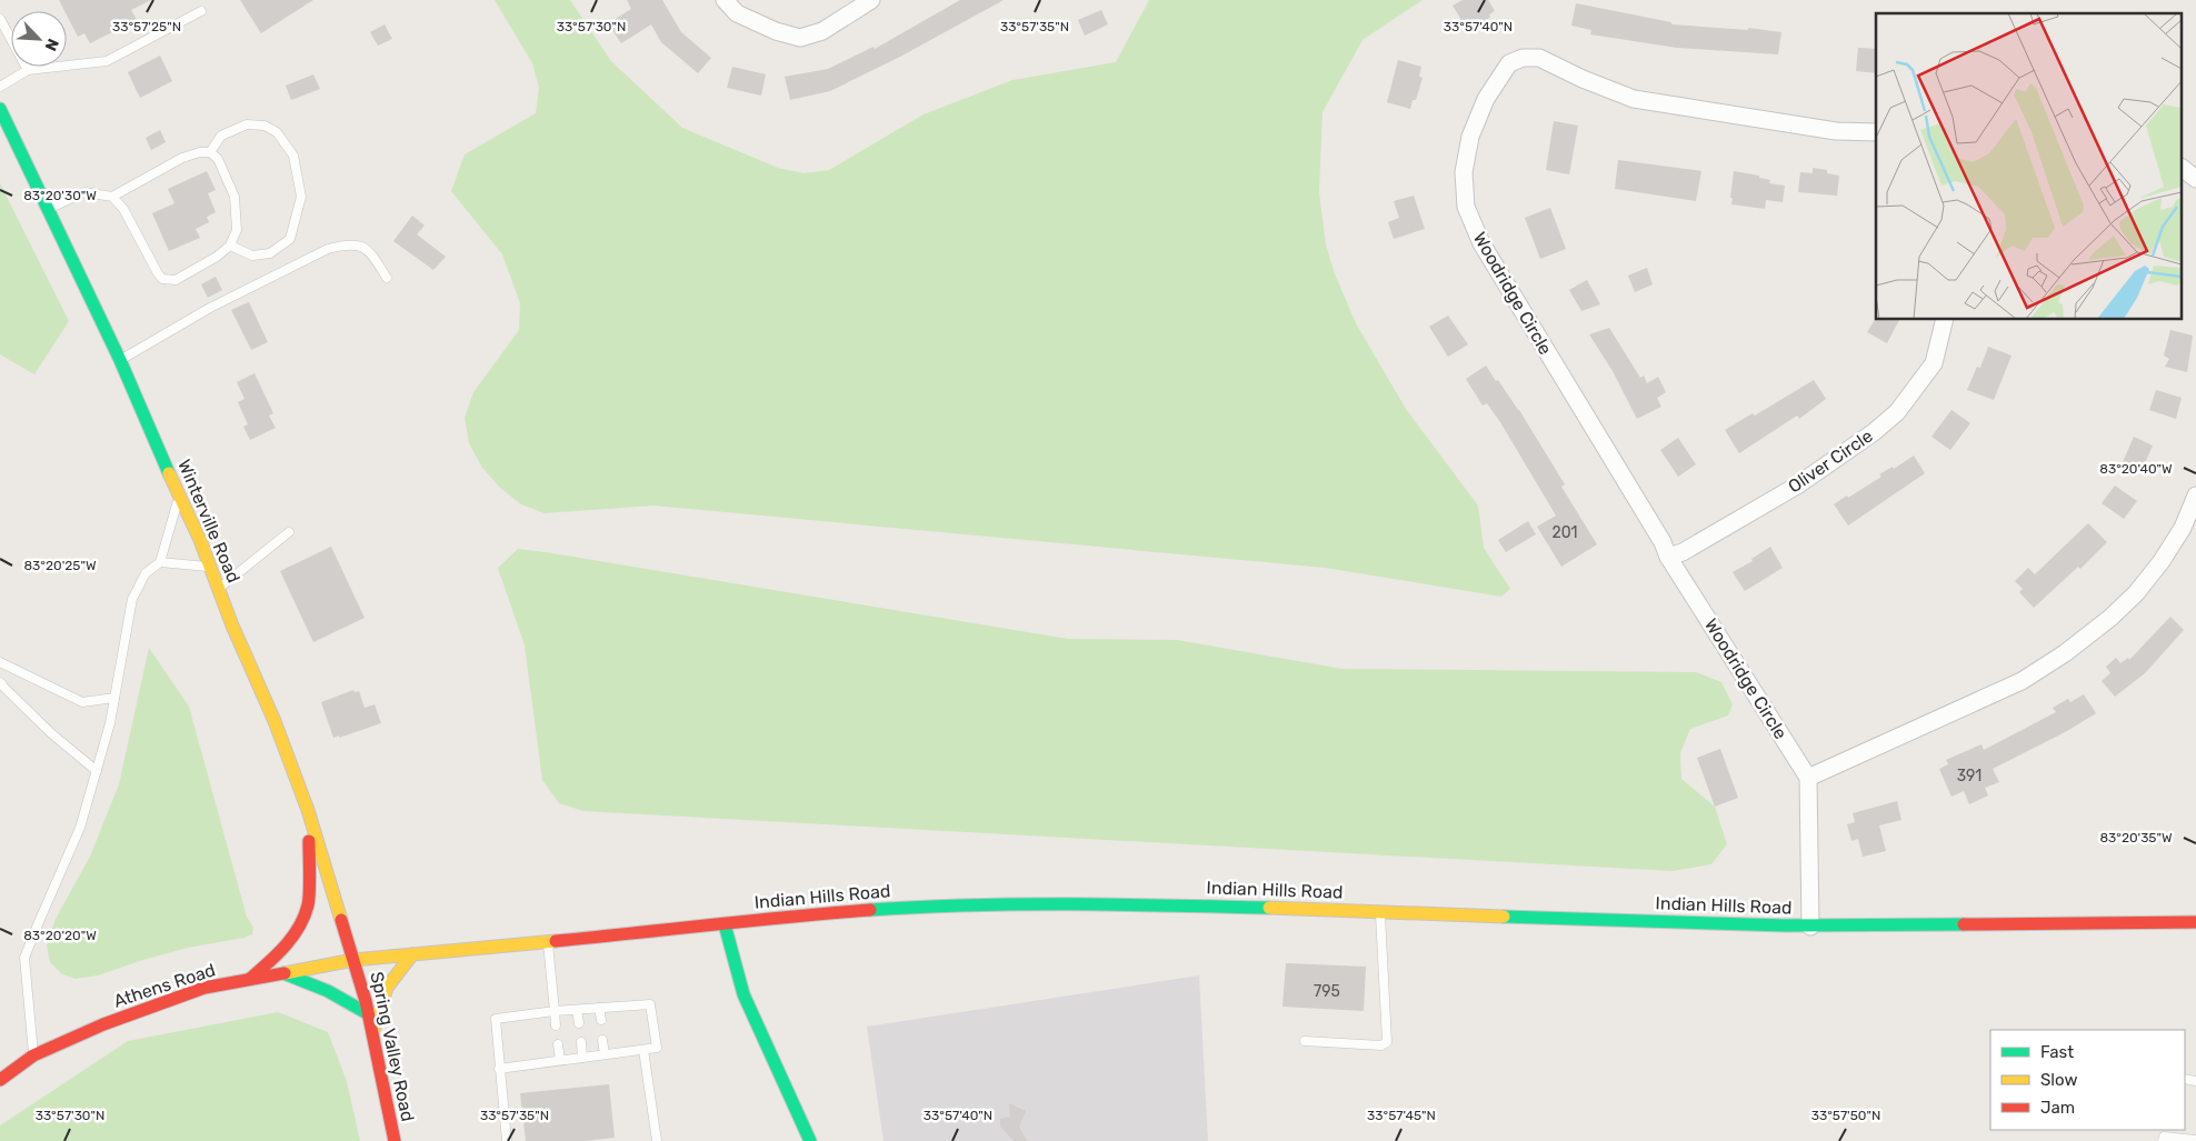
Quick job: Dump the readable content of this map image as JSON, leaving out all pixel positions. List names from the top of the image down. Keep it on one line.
{"streets":{"street":["Woodridge Circle","Oliver Circle","Winterville Road","Indian Hills Road","Athens Road","Spring Valley Road"]},"crossings":[["Woodridge Circle","Oliver Circle"],["Winterville Road","Indian Hills Road"],["Winterville Road","Athens Road"],["Winterville Road","Spring Valley Road"],["Indian Hills Road","Athens Road"],["Indian Hills Road","Spring Valley Road"],["Athens Road","Spring Valley Road"]],"house_numbers":["201","391","795"],"legend":["Fast","Slow","Jam"],"north":"bottom right","coordinates":["33°57'25\"N","33°57'30\"N","33°57'35\"N","33°57'40\"N","83°20'30\"W","83°20'40\"W","83°20'25\"W","83°20'35\"W","83°20'20\"W","33°57'45\"N","33°57'50\"N"]}
